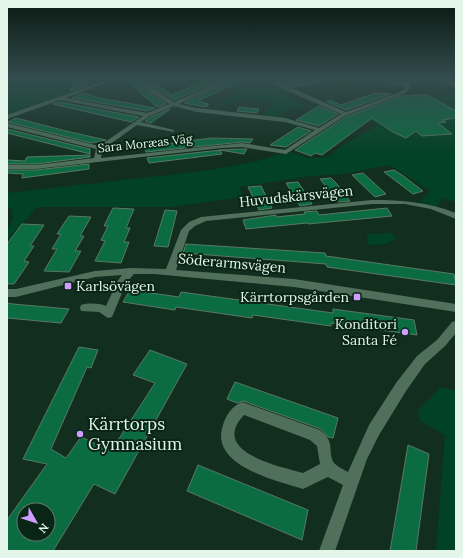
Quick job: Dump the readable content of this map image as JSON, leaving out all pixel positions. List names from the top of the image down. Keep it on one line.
{"streets":{"street":["Sara Moræas Väg","Huvudskärsvägen","Söderarmsvägen"]},"crossings":[["Huvudskärsvägen","Söderarmsvägen"]],"places":{"transit":["Karlsövägen","Kärrtorpsgården"],"other":["Konditori Santa Fé","Kärrtorps Gymnasium"]},"north":"bottom right"}
